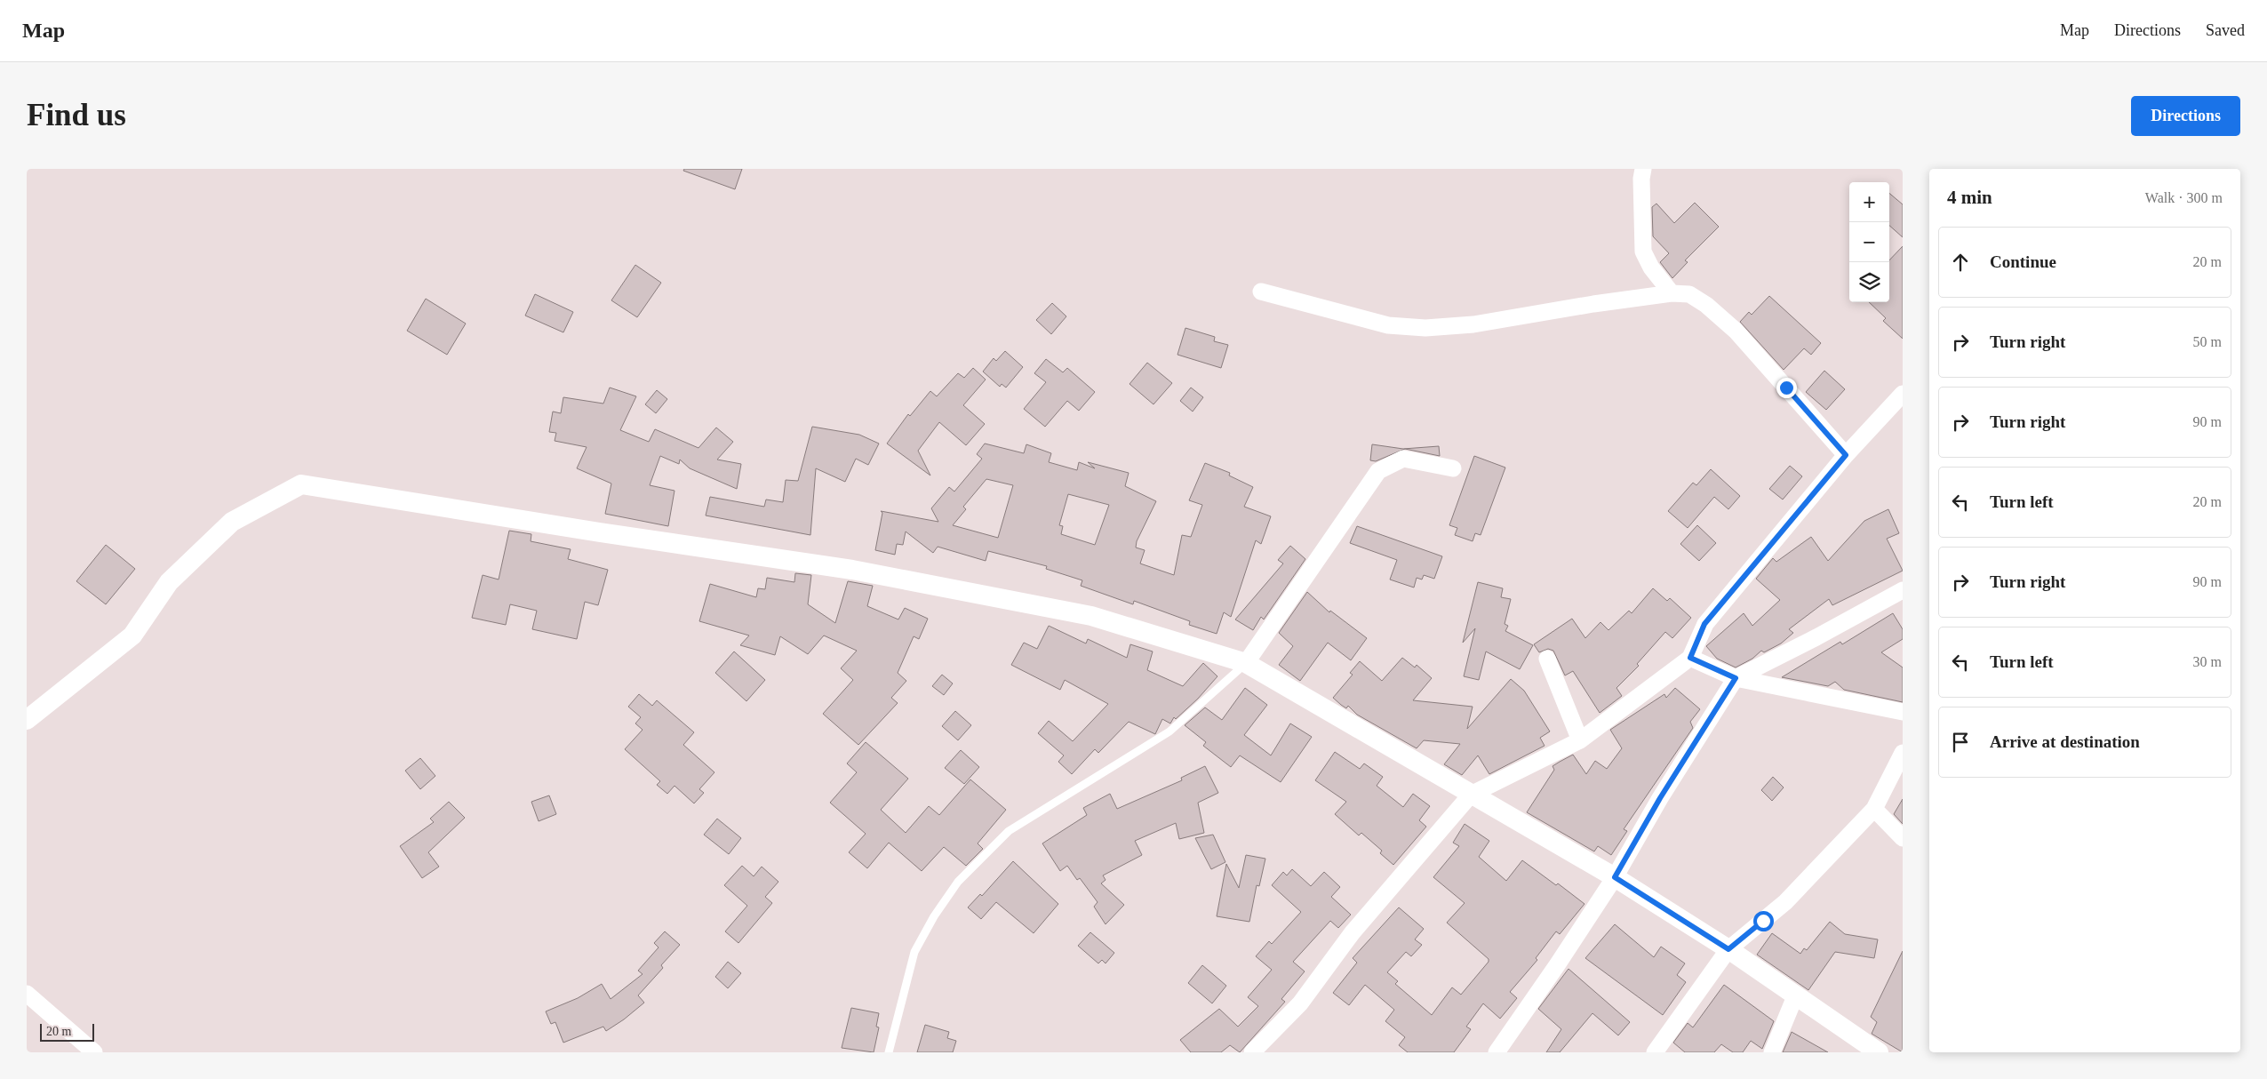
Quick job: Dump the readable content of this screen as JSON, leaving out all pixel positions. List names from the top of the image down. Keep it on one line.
{"scale_bar":"20 m","page":{"header":"Map","nav":["Map","Directions","Saved"],"buttons":"Directions","title":"Find us","heading":["4 min","Walk · 300 m"],"map_buttons":["+","−"],"list":[["Continue","20 m"],["Turn right","50 m"],["Turn right","90 m"],["Turn left","20 m"],["Turn right","90 m"],["Turn left","30 m"],"Arrive at destination"],"scale":"20 m"}}
